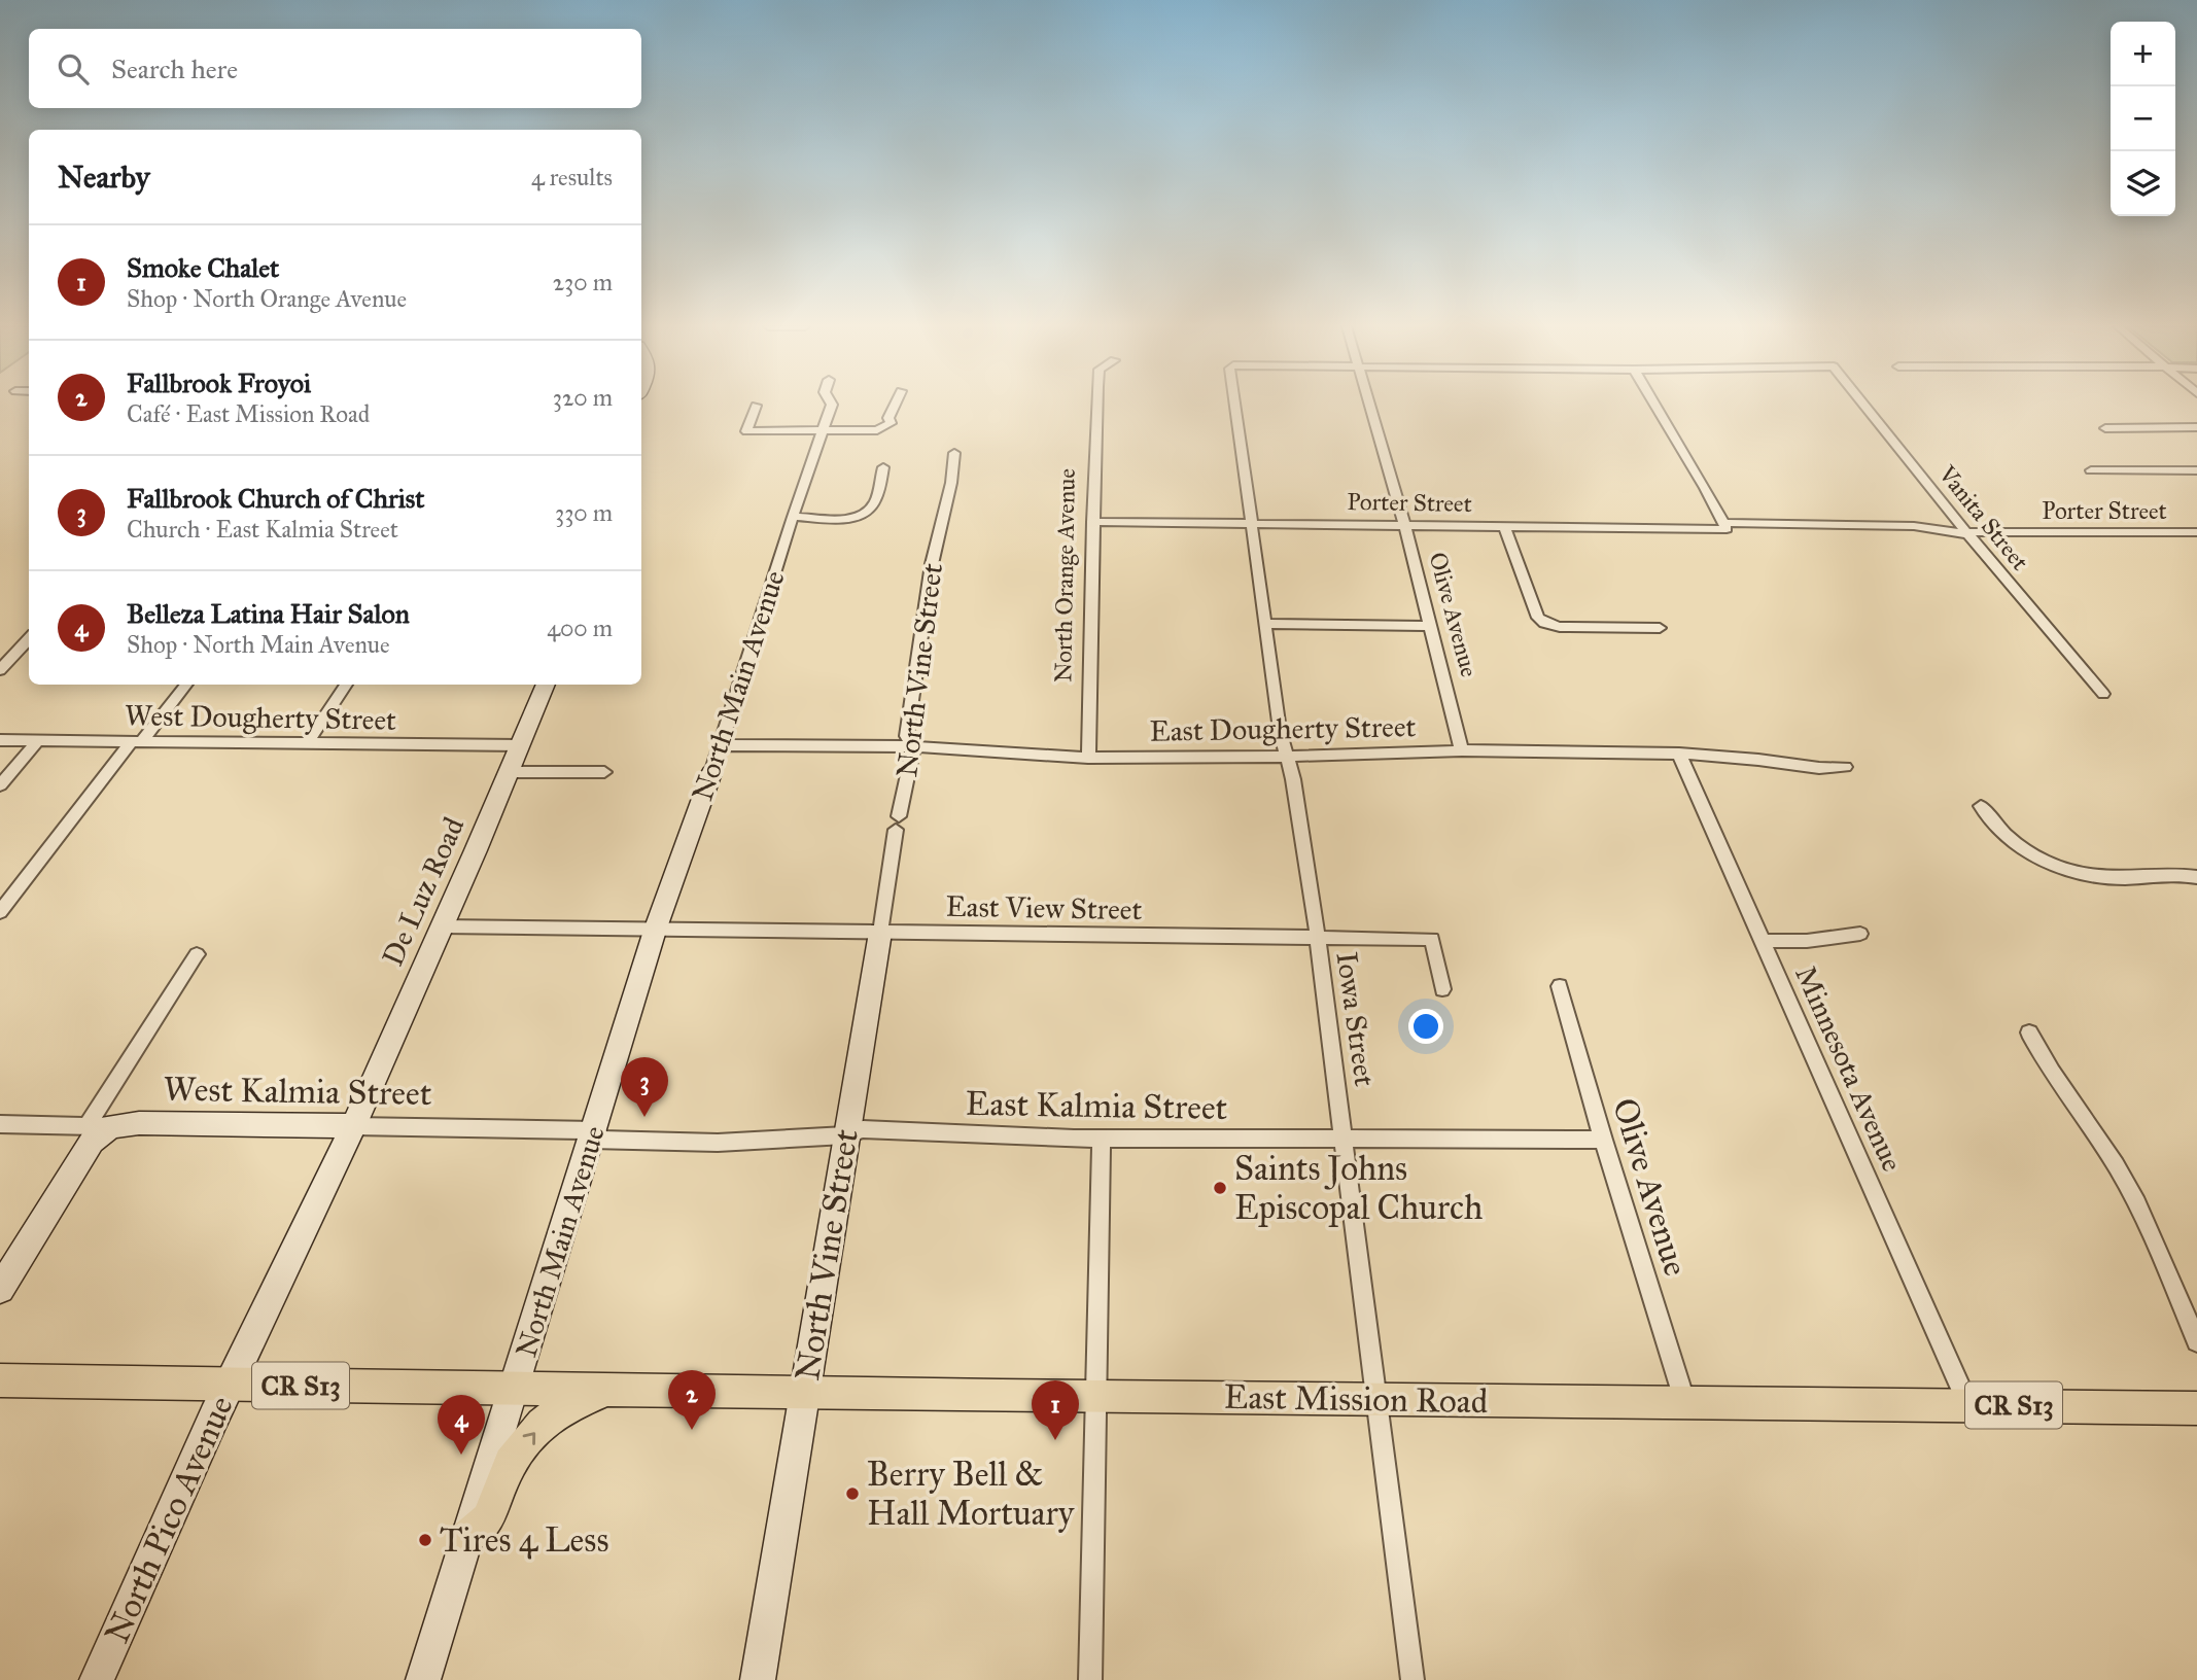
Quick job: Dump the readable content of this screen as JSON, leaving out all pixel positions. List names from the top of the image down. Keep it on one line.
{"streets":{"main road":["CR S13","East Mission Road"],"street":["Porter Street","Vanita Street","North Orange Avenue","Olive Avenue","North Vine Street","North Main Avenue","West Dougherty Street","East Dougherty Street","De Luz Road","East View Street","Iowa Street","Minnesota Avenue","West Kalmia Street","East Kalmia Street","North Pico Avenue"]},"crossings":[["Porter Street","Vanita Street"],["Porter Street","North Orange Avenue"],["Porter Street","Olive Avenue"],["Porter Street","Iowa Street"],["North Orange Avenue","East Dougherty Street"],["Olive Avenue","East Dougherty Street"],["Olive Avenue","East Kalmia Street"],["Olive Avenue","East Mission Road"],["North Vine Street","East Dougherty Street"],["North Vine Street","East View Street"],["North Vine Street","East Kalmia Street"],["North Vine Street","East Mission Road"],["North Main Avenue","East Dougherty Street"],["North Main Avenue","East View Street"],["North Main Avenue","West Kalmia Street"],["North Main Avenue","East Kalmia Street"],["North Main Avenue","CR S13"],["North Main Avenue","East Mission Road"],["West Dougherty Street","De Luz Road"],["East Dougherty Street","Iowa Street"],["East Dougherty Street","Minnesota Avenue"],["De Luz Road","East View Street"],["De Luz Road","West Kalmia Street"],["De Luz Road","North Pico Avenue"],["East View Street","Iowa Street"],["Iowa Street","East Kalmia Street"],["Iowa Street","East Mission Road"],["Minnesota Avenue","East Mission Road"],["West Kalmia Street","East Kalmia Street"],["West Kalmia Street","North Pico Avenue"],["CR S13","East Mission Road"],["CR S13","North Pico Avenue"]],"places":["Saints Johns Episcopal Church","Berry Bell & Hall Mortuary","Tires 4 Less"],"page":{"map_buttons":["+","−"],"search":"Search here","heading":["Nearby","4 results"],"list":[{"mark":"1","name":"Smoke Chalet","note":"Shop · North Orange Avenue","value":"230 m"},{"mark":"2","name":"Fallbrook Froyoi","note":"Café · East Mission Road","value":"320 m"},{"mark":"3","name":"Fallbrook Church of Christ","note":"Church · East Kalmia Street","value":"330 m"},{"mark":"4","name":"Belleza Latina Hair Salon","note":"Shop · North Main Avenue","value":"400 m"}],"pins":["3","2","1","4"]}}
